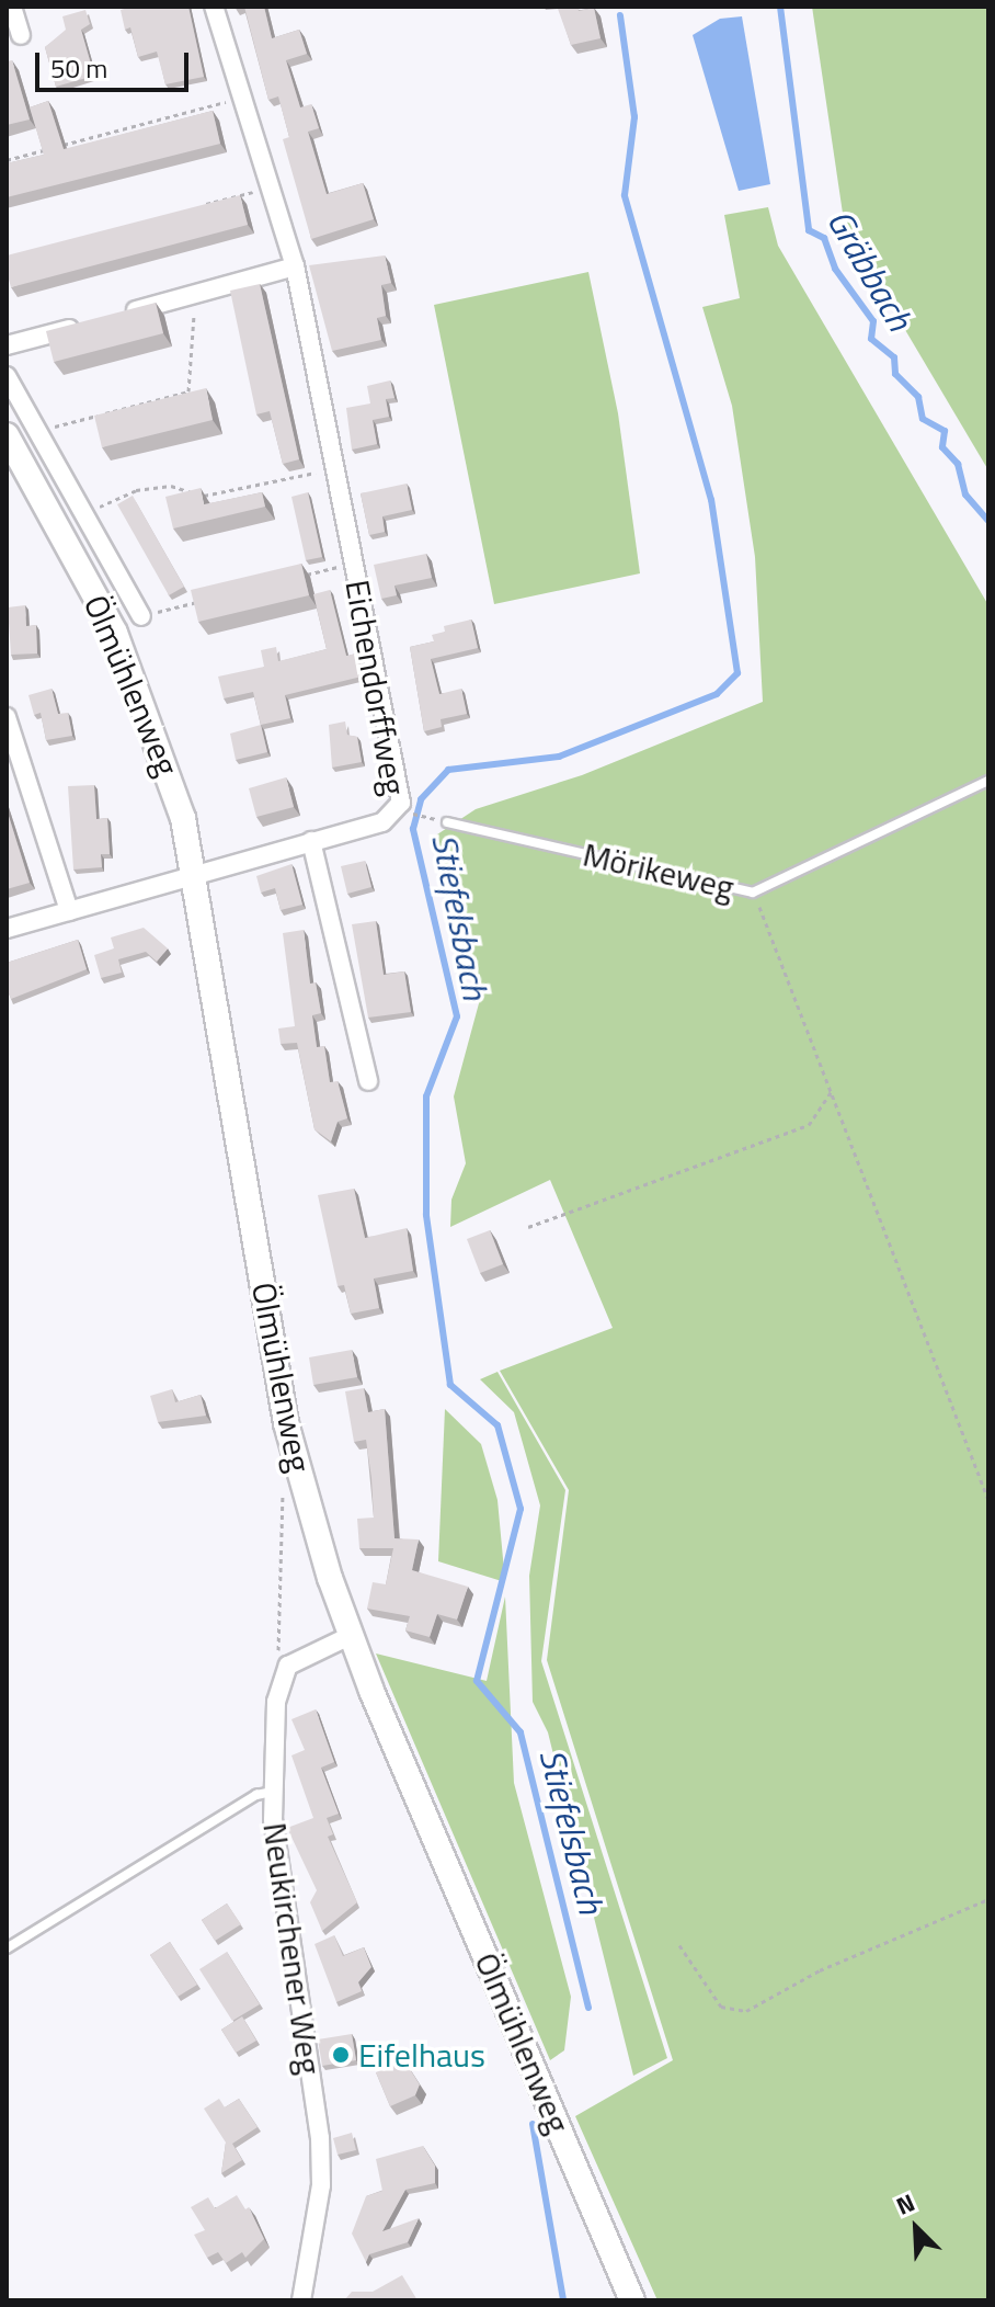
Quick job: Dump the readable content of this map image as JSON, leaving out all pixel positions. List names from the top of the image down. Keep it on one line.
{"streets":{"main road":["Ölmühlenweg"],"street":["Eichendorffweg","Neukirchener Weg"],"lane":["Mörikeweg"]},"water":["Gräbbach","Stiefelsbach"],"places":["Eifelhaus"],"scale_bar":"50 m","north":"top left"}
